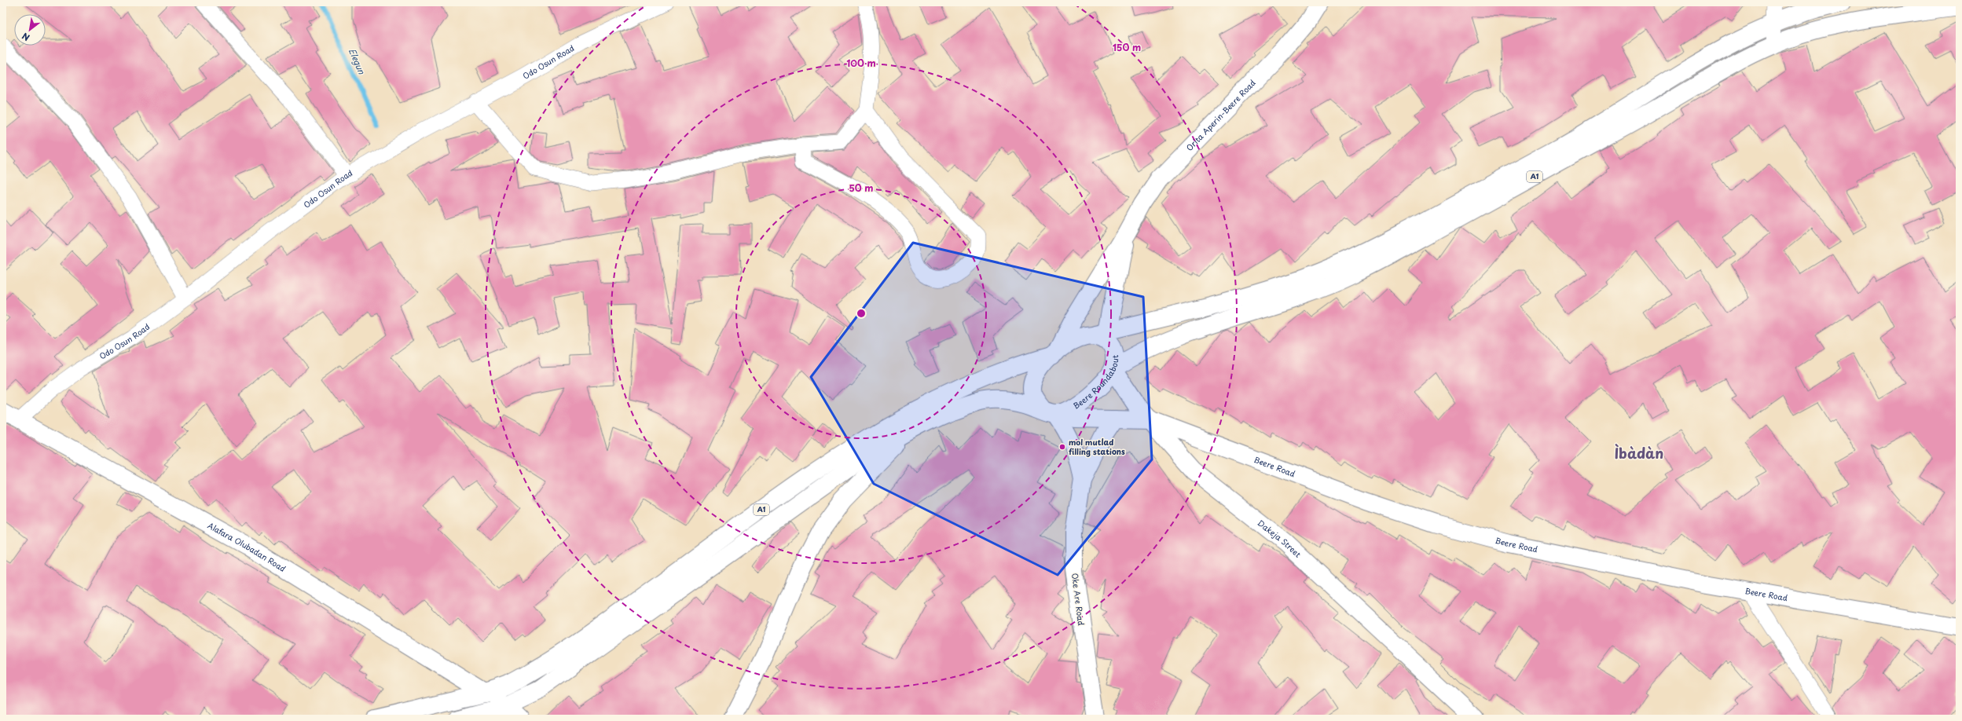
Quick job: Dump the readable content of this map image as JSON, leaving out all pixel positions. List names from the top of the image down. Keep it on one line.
{"streets":{"main road":["Orita Aperin-Beere Road","A1","Beere Roundabout","Beere Road","Dakeja Street","Alafara Olubadan Road","Oke Are Road"],"street":["Odo Osun Road"]},"crossings":[["Odo Osun Road","Alafara Olubadan Road"],["Orita Aperin-Beere Road","A1"],["Orita Aperin-Beere Road","Beere Roundabout"],["Orita Aperin-Beere Road","Oke Are Road"],["A1","Beere Roundabout"],["A1","Alafara Olubadan Road"],["A1","Oke Are Road"],["Beere Roundabout","Oke Are Road"],["Beere Road","Dakeja Street"]],"districts":["Ìbàdàn"],"water":["Elegun"],"places":["mol mutlad filling stations"],"north":"bottom left","rings":["150 m","100 m","50 m"]}
